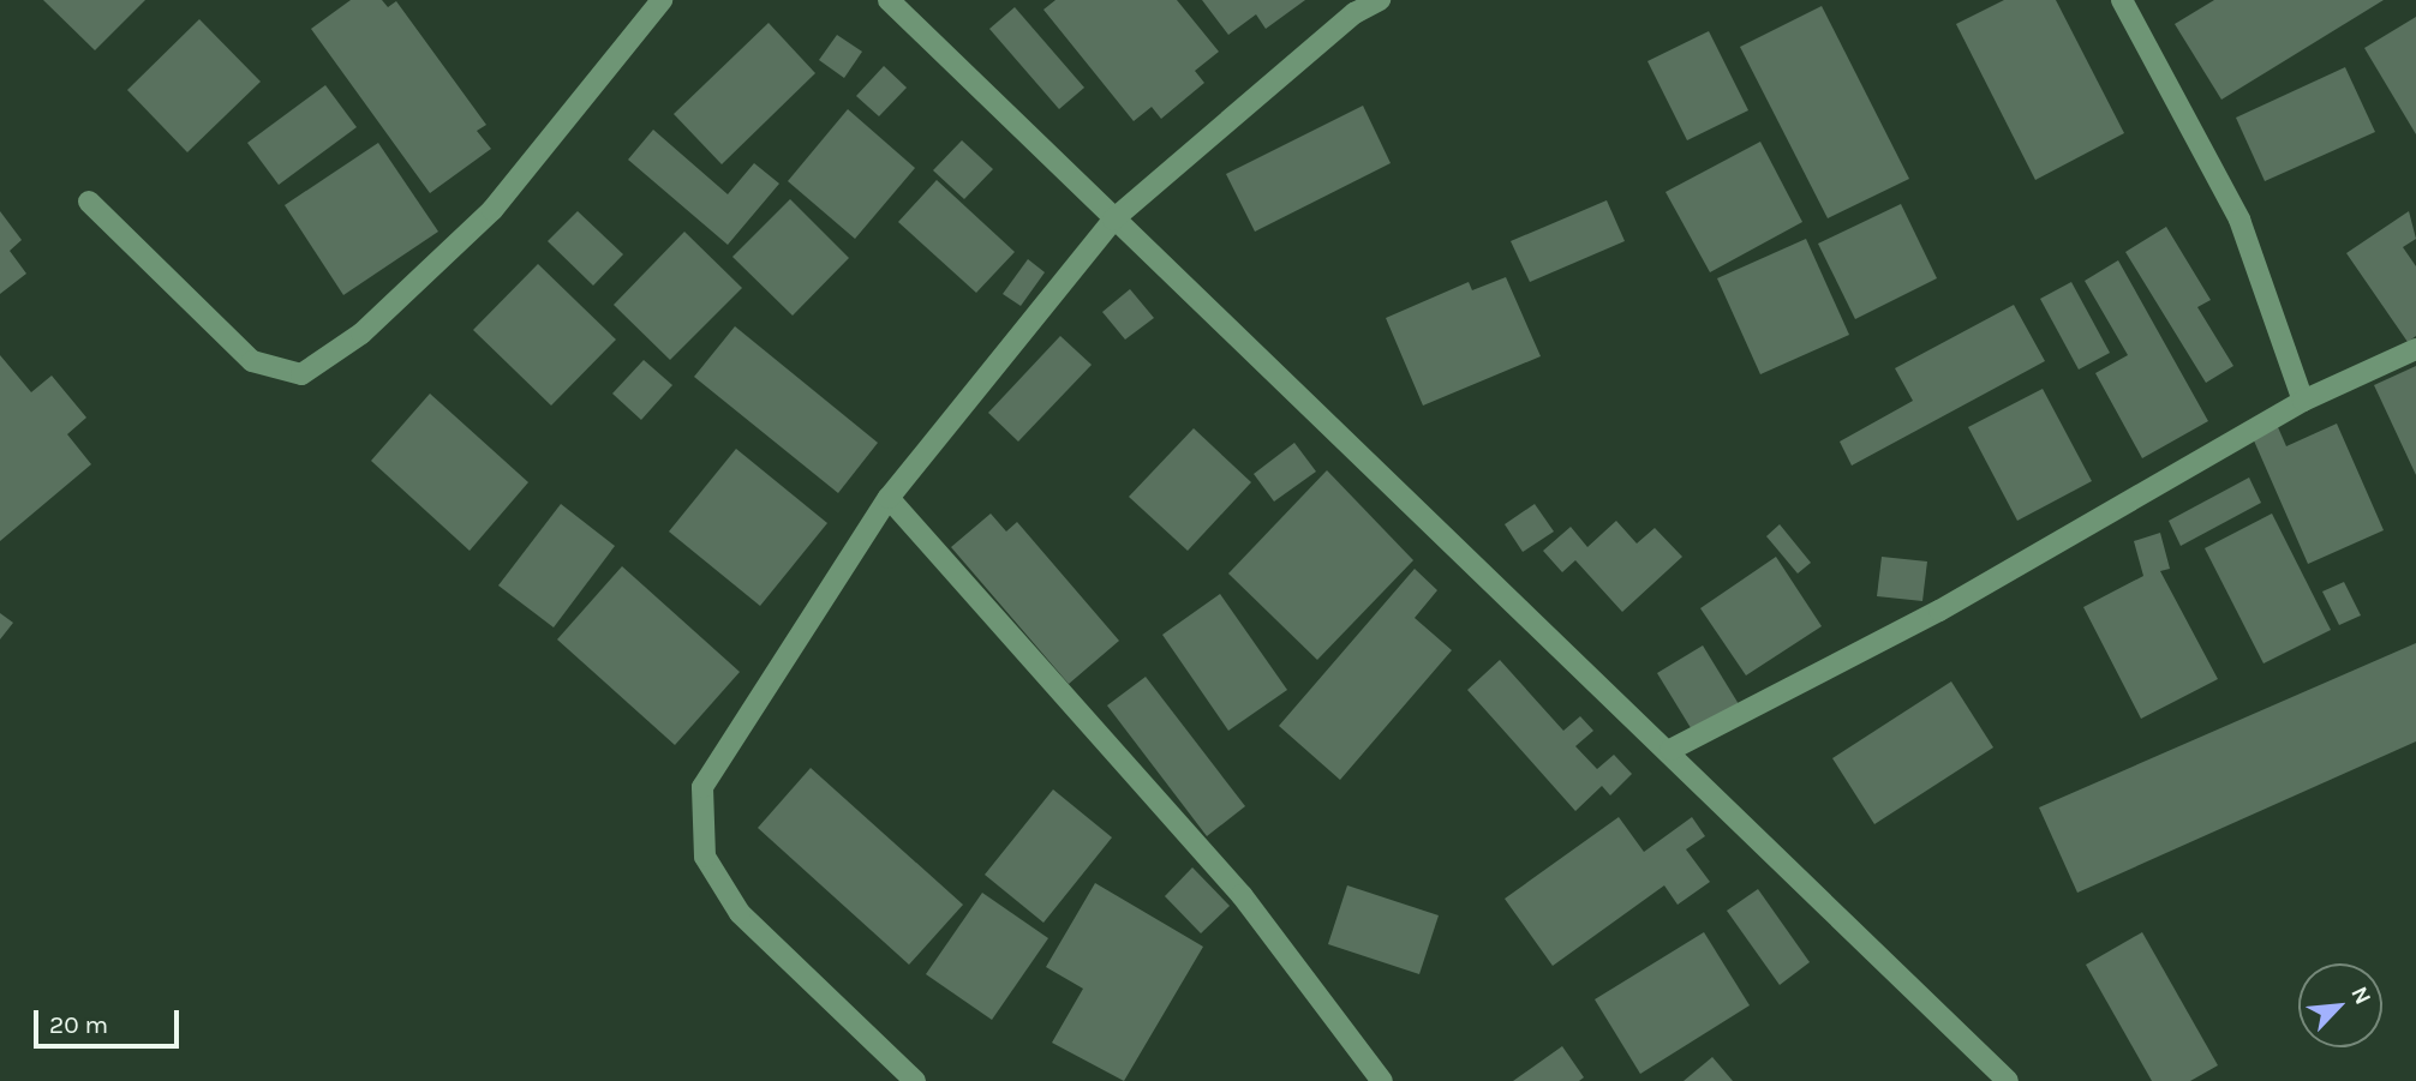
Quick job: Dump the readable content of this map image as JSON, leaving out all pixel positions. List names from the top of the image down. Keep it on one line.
{"scale_bar":"20 m","north":"top right"}
